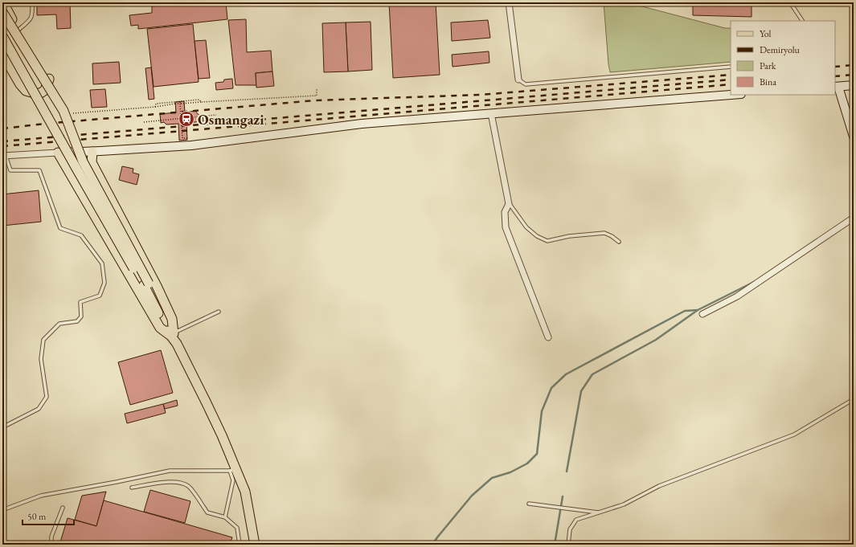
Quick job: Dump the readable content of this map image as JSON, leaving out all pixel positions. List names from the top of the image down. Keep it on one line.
{"places":{"station":["Osmangazi"]},"legend":["Yol","Demiryolu","Park","Bina"],"scale_bar":"50 m"}
